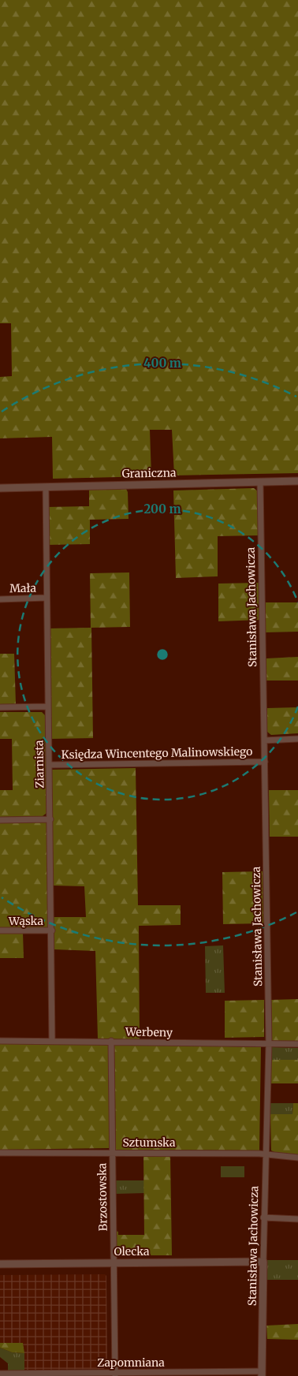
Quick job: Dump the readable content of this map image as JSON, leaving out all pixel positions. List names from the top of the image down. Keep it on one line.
{"streets":{"street":["Graniczna","Mała","Stanisława Jachowicza","Księdza Wincentego Malinowskiego","Ziarnista","Wąska","Werbeny","Sztumska","Brzostowska","Olecka","Zapomniana"]},"crossings":[["Graniczna","Stanisława Jachowicza"],["Graniczna","Ziarnista"],["Mała","Ziarnista"],["Stanisława Jachowicza","Księdza Wincentego Malinowskiego"],["Stanisława Jachowicza","Werbeny"],["Stanisława Jachowicza","Sztumska"],["Stanisława Jachowicza","Olecka"],["Stanisława Jachowicza","Zapomniana"],["Księdza Wincentego Malinowskiego","Ziarnista"],["Ziarnista","Wąska"],["Ziarnista","Werbeny"],["Werbeny","Brzostowska"],["Sztumska","Brzostowska"],["Brzostowska","Olecka"],["Brzostowska","Zapomniana"]],"rings":["400 m","200 m"]}
